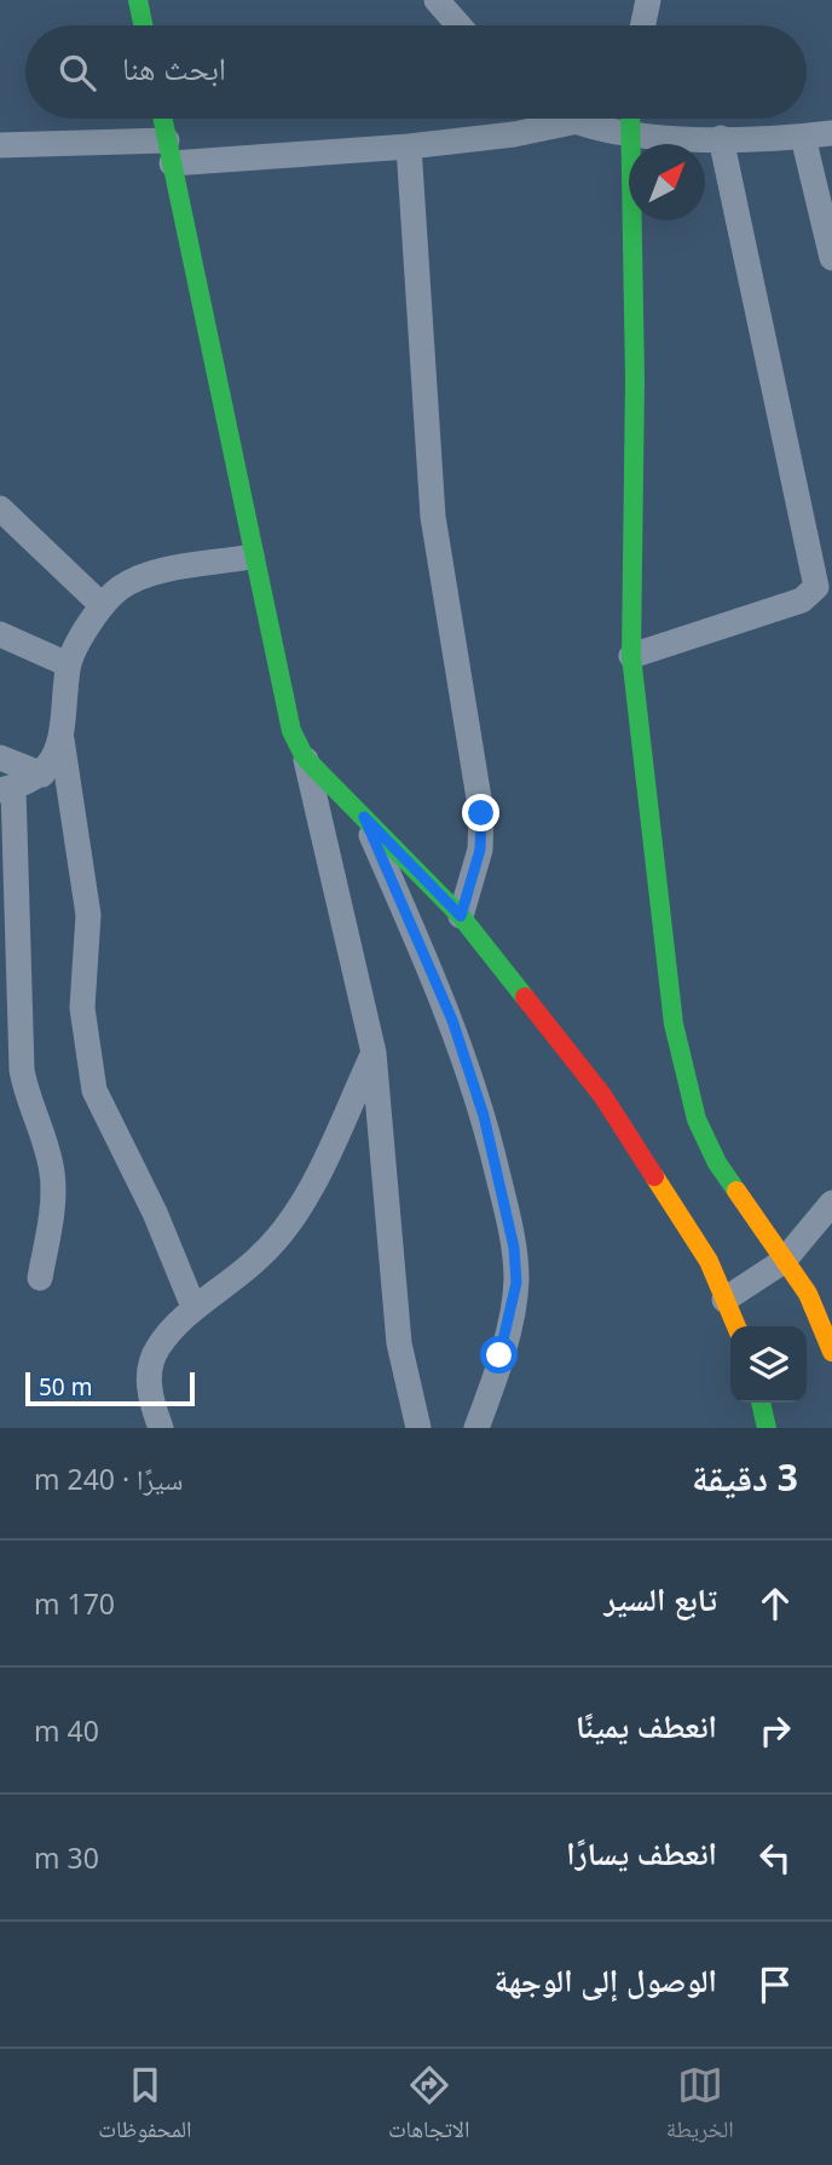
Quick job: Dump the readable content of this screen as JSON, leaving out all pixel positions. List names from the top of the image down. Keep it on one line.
{"scale_bar":"50 m","north":"top right","page":{"search":"ابحث هنا","scale":"50 m","heading":["3 دقيقة","سيرًا · 240 m"],"list":[["تابع السير","170 m"],["انعطف يمينًا","40 m"],["انعطف يسارًا","30 m"],"الوصول إلى الوجهة"],"nav":["الخريطة","الاتجاهات","المحفوظات"]}}
